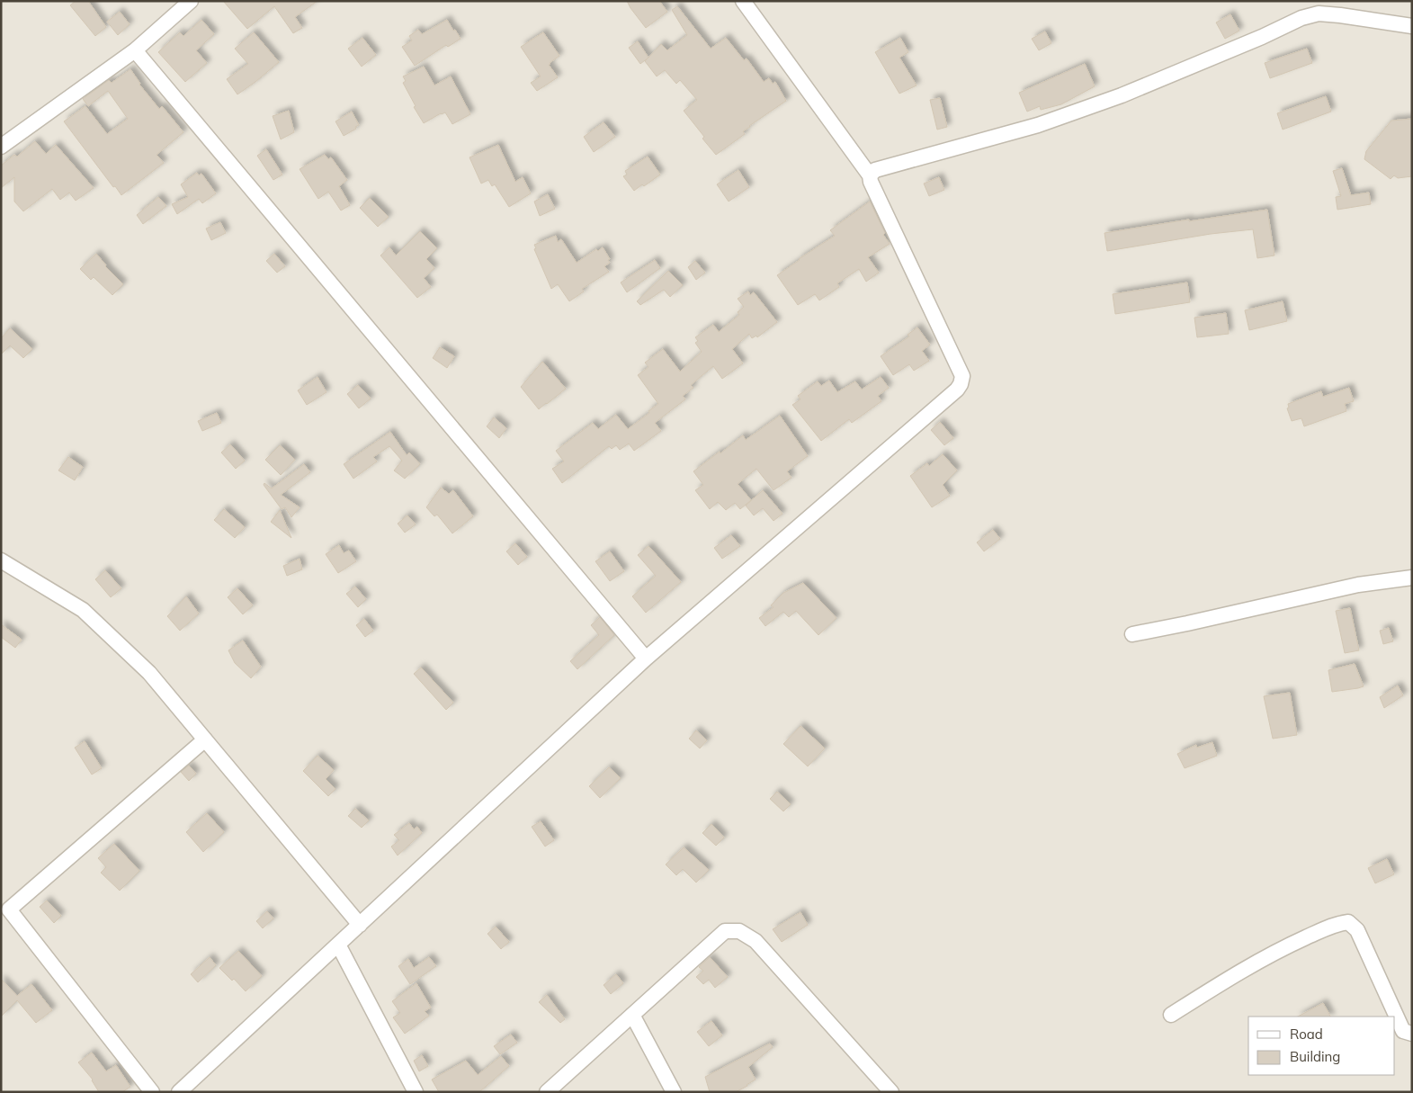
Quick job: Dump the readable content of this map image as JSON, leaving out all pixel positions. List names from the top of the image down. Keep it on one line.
{"legend":["Road","Building"]}
